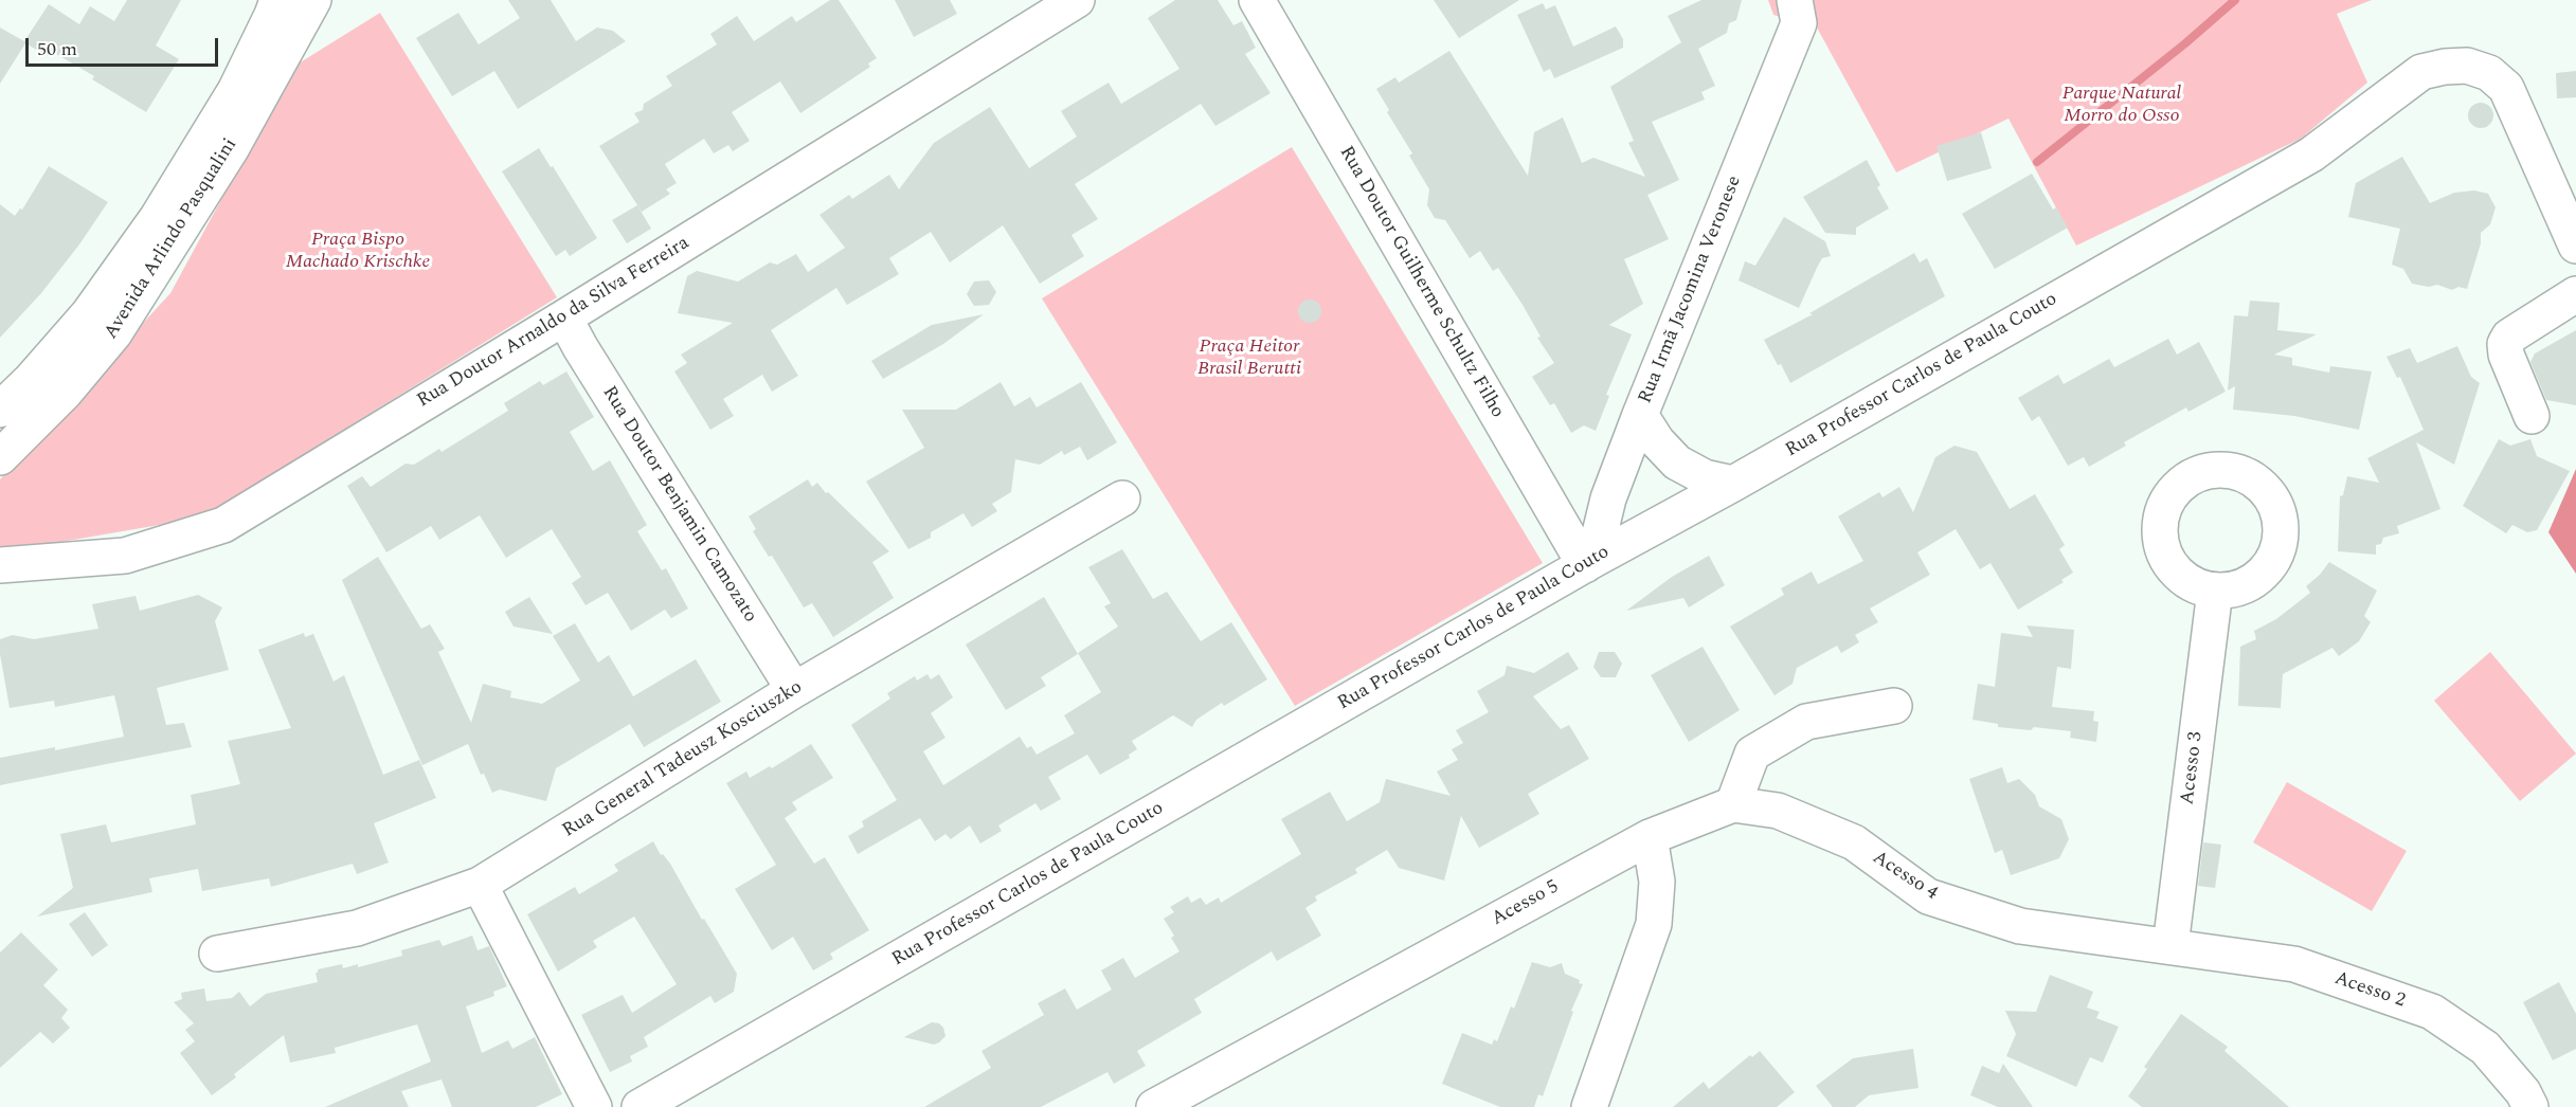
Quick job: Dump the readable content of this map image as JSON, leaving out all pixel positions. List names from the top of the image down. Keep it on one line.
{"streets":{"street":["Avenida Arlindo Pasqualini","Rua Doutor Guilherme Schultz Filho","Rua Irmã Jacomina Veronese","Rua Doutor Arnaldo da Silva Ferreira","Rua Professor Carlos de Paula Couto","Rua Doutor Benjamin Camozato","Rua General Tadeusz Kosciuszko","Acesso 3","Acesso 4","Acesso 5","Acesso 2"]},"crossings":[["Rua Doutor Guilherme Schultz Filho","Rua Irmã Jacomina Veronese"],["Rua Doutor Guilherme Schultz Filho","Rua Professor Carlos de Paula Couto"],["Rua Irmã Jacomina Veronese","Rua Professor Carlos de Paula Couto"],["Rua Doutor Arnaldo da Silva Ferreira","Rua Doutor Benjamin Camozato"],["Rua Doutor Benjamin Camozato","Rua General Tadeusz Kosciuszko"],["Acesso 3","Acesso 4"],["Acesso 3","Acesso 2"],["Acesso 4","Acesso 5"],["Acesso 4","Acesso 2"]],"parks":["Parque Natural Morro do Osso","Praça Bispo Machado Krischke","Praça Heitor Brasil Berutti"],"scale_bar":"50 m"}
